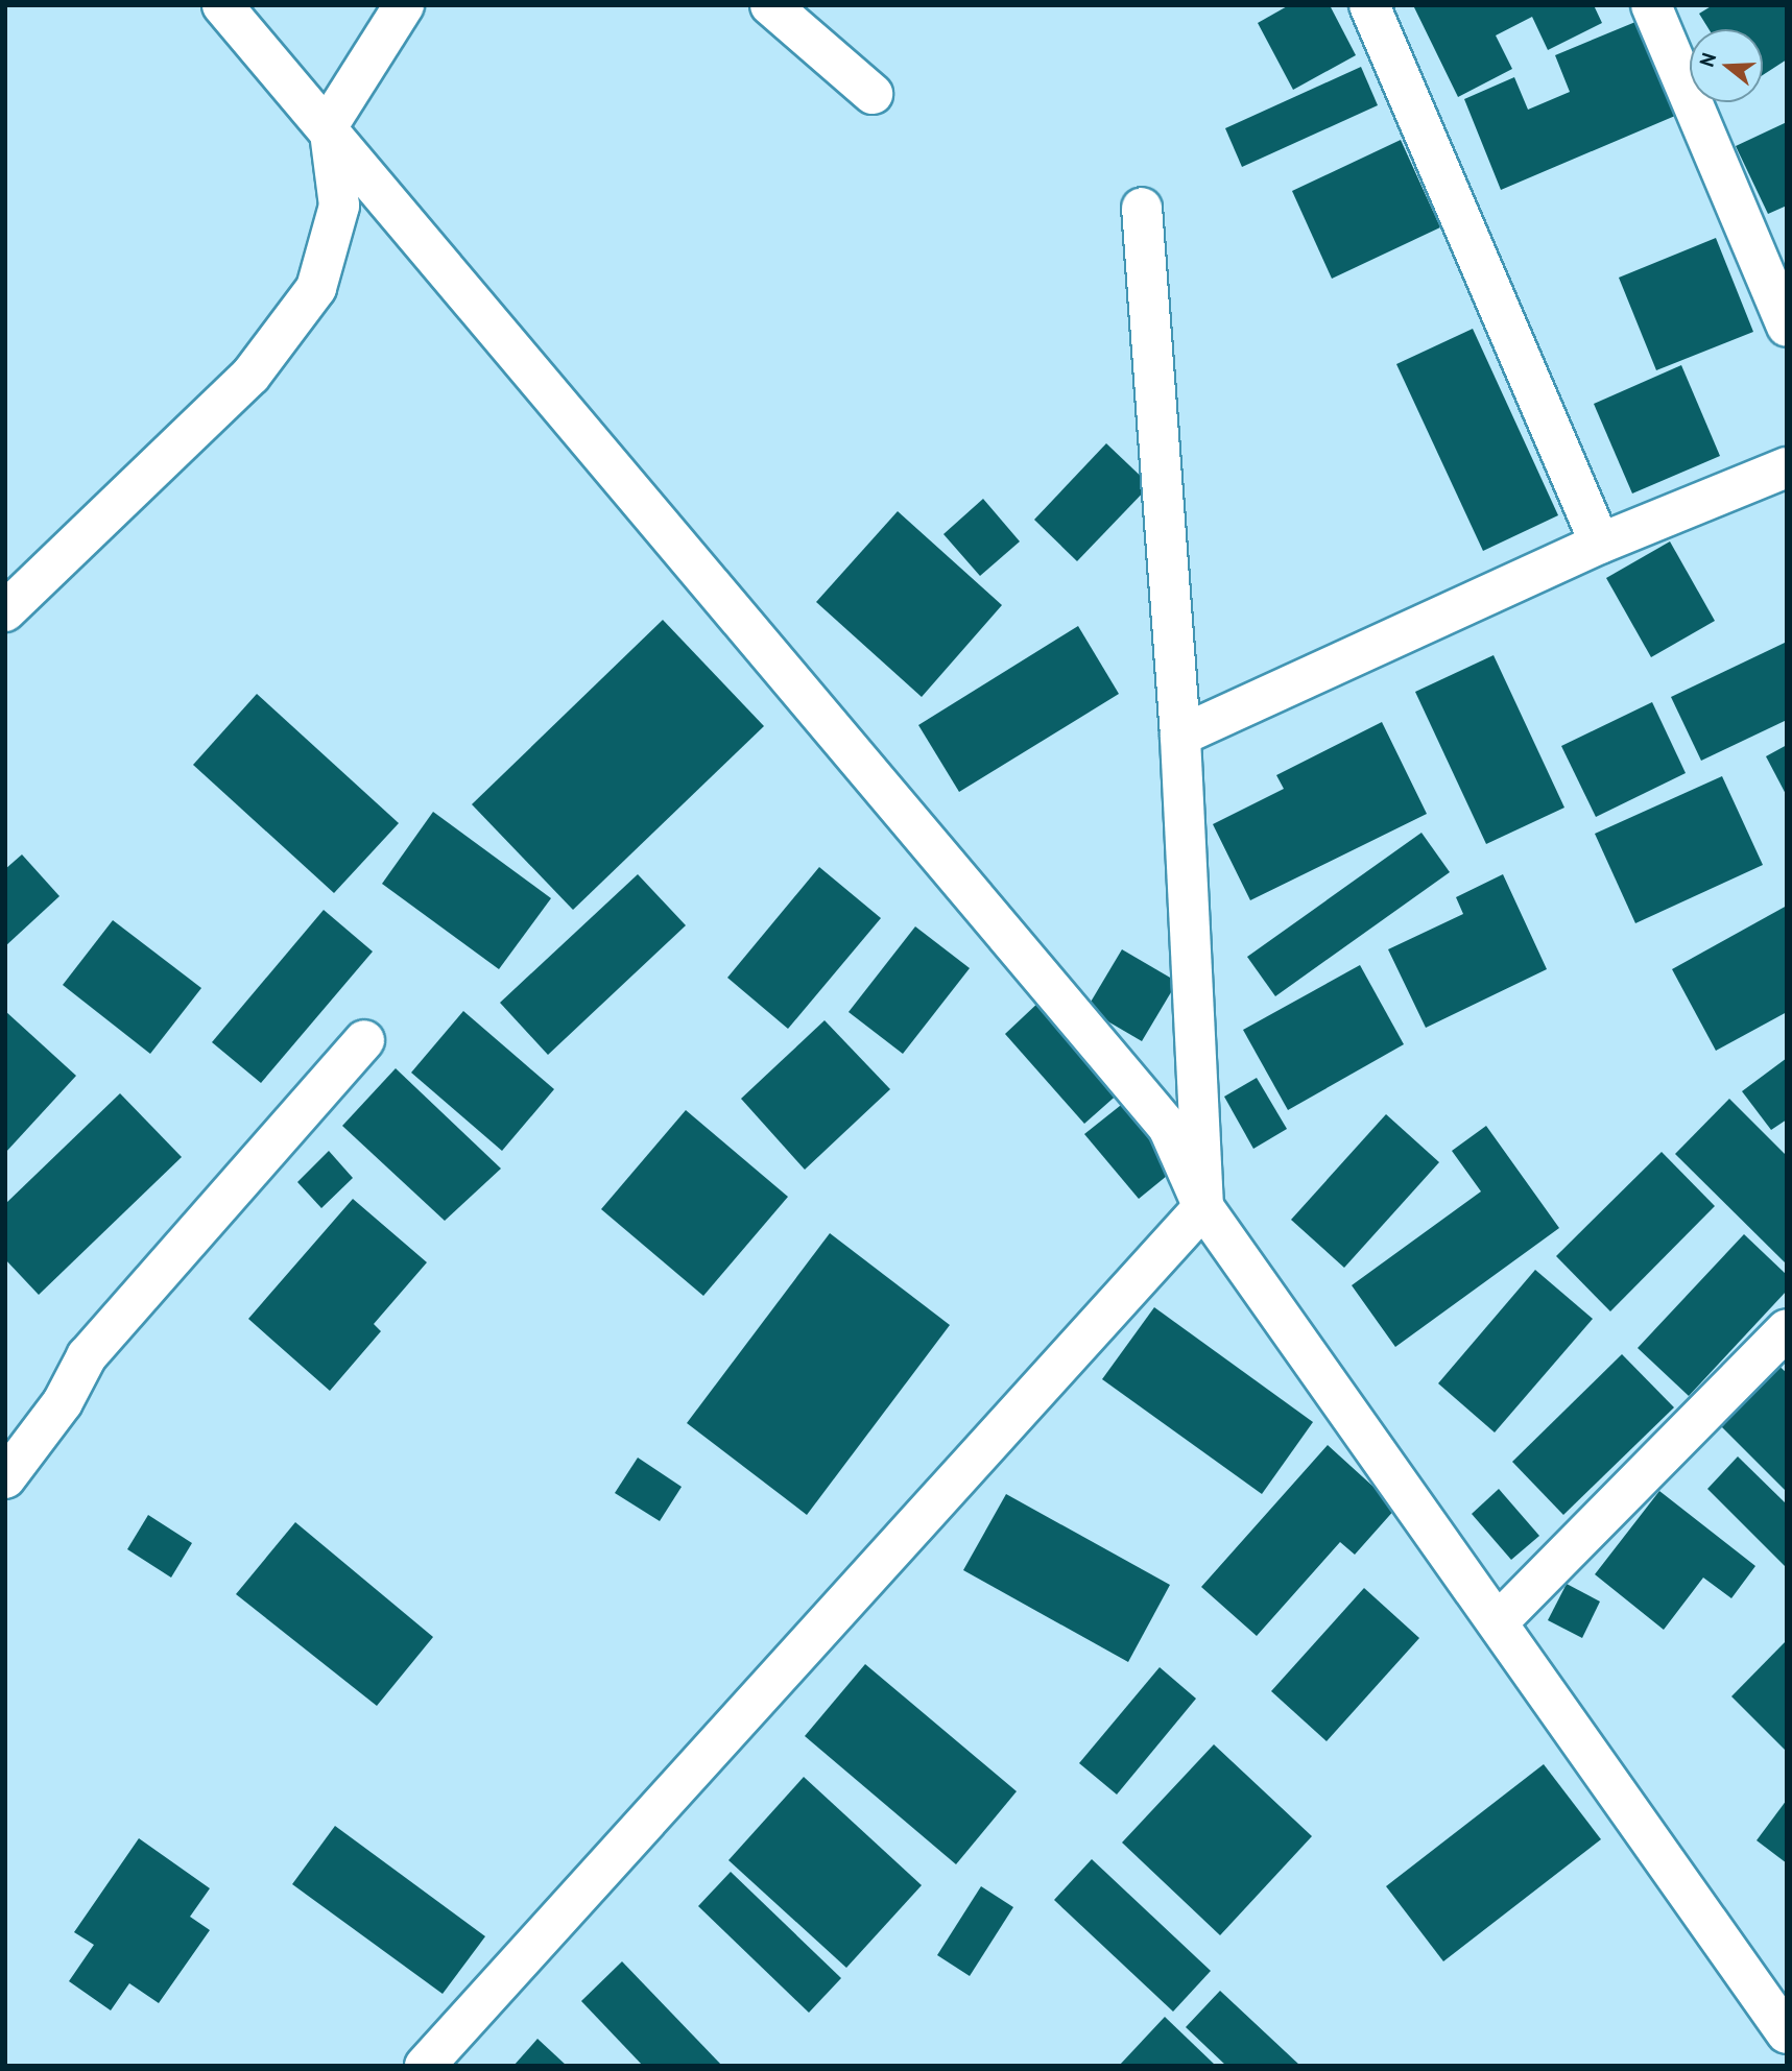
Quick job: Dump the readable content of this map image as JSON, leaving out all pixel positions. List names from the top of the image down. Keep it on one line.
{"north":"left"}
